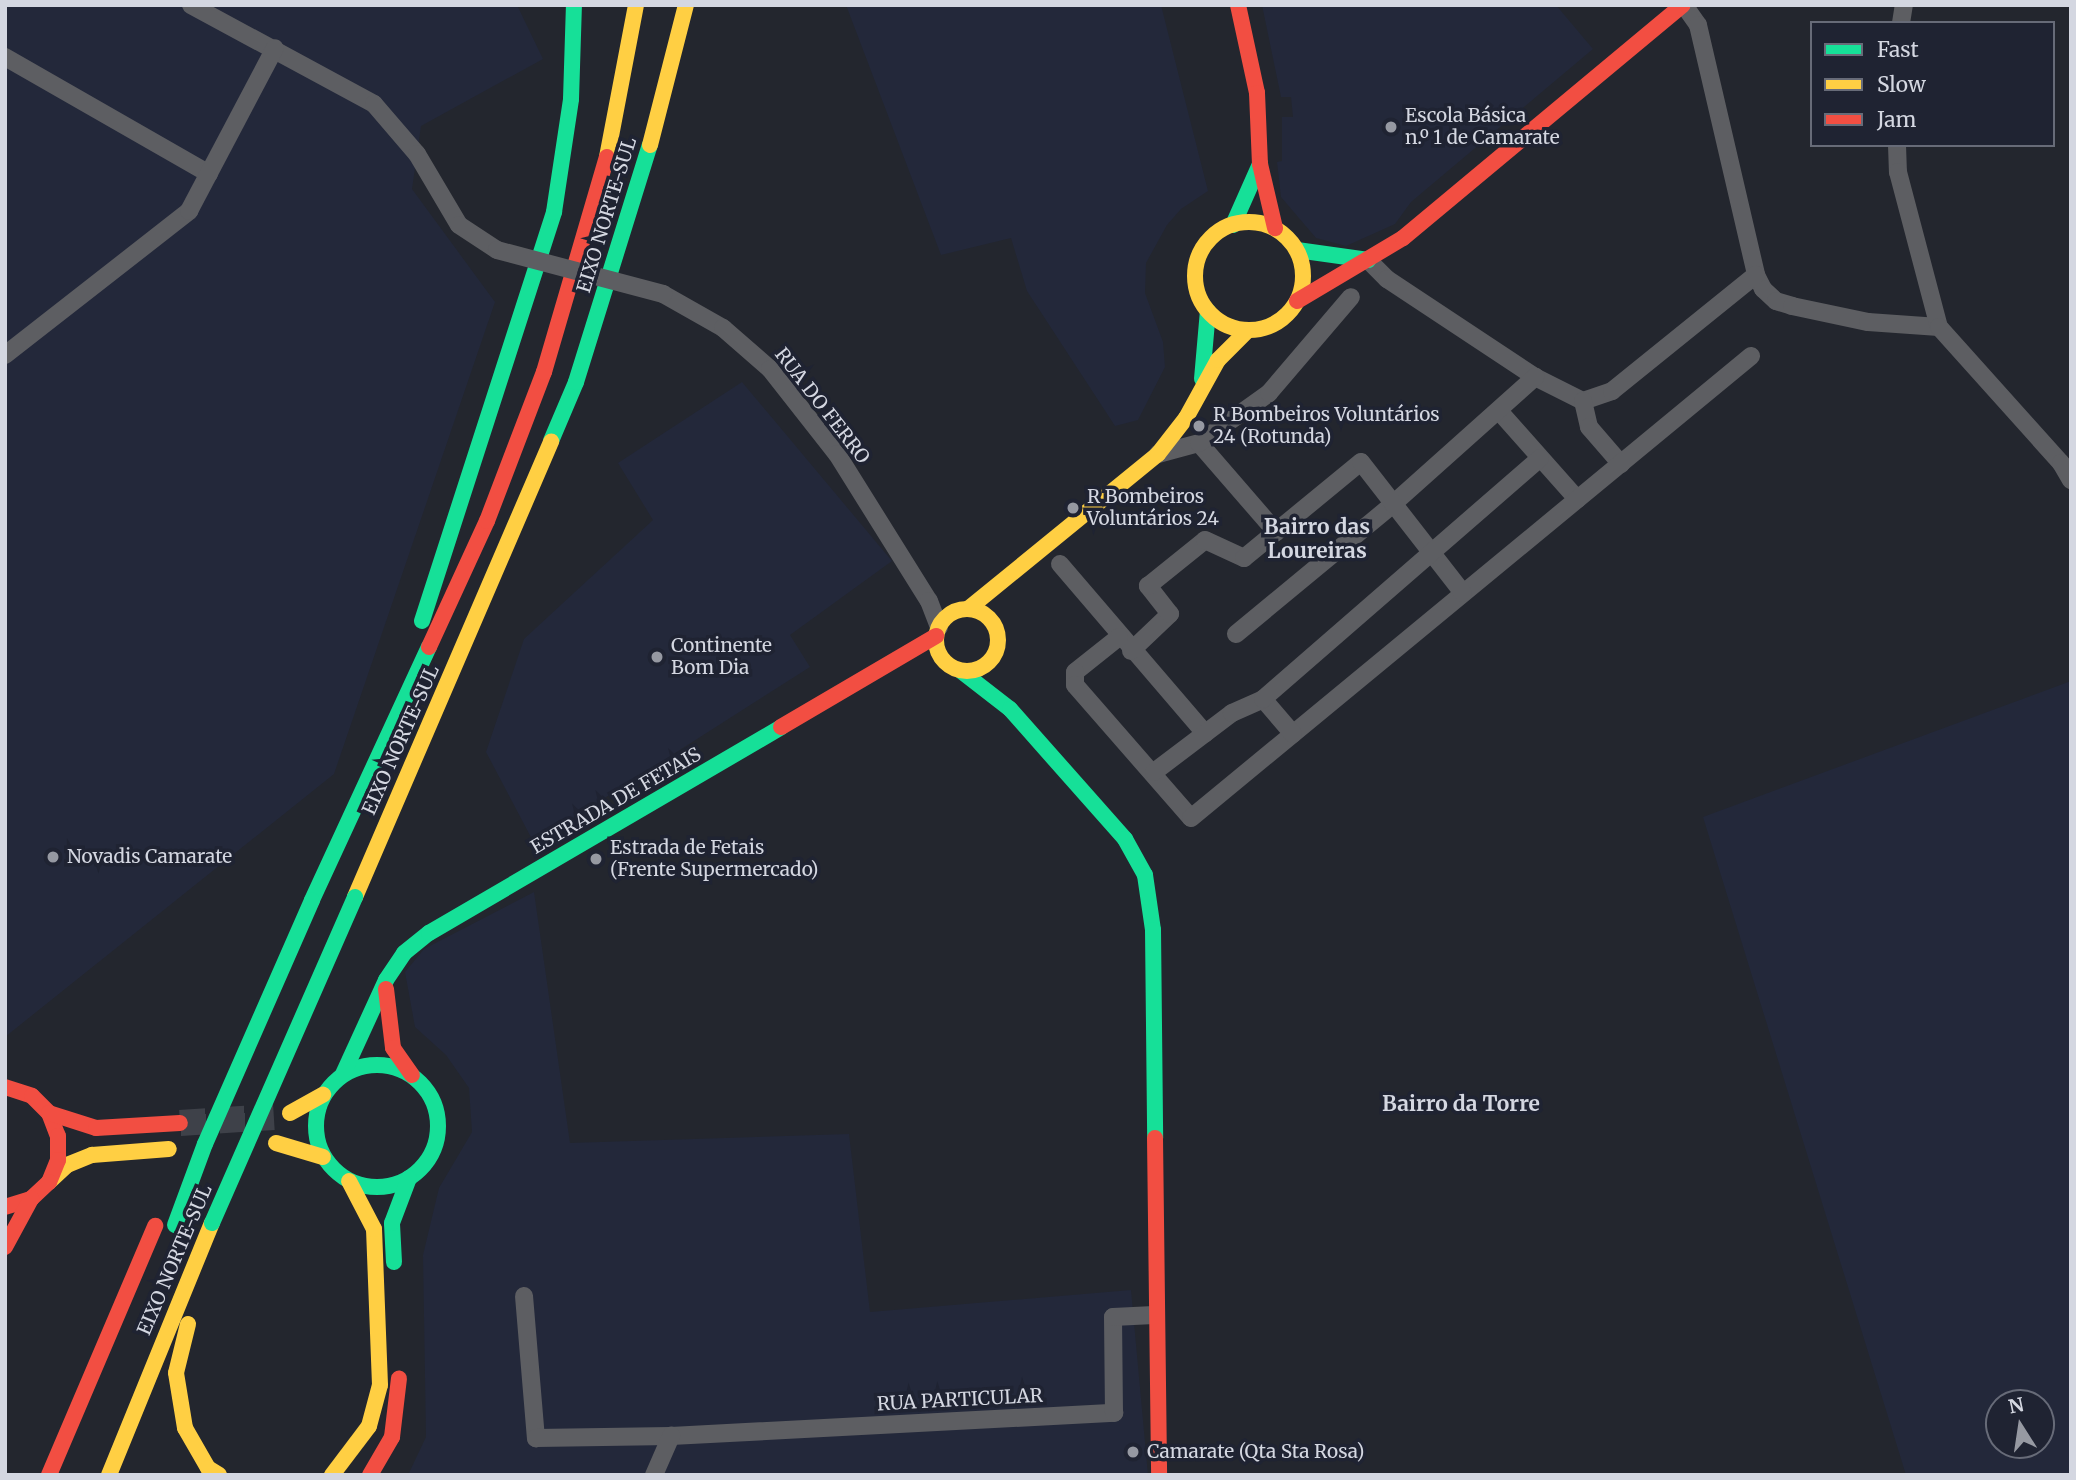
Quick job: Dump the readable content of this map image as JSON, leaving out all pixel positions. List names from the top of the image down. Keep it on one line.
{"streets":{"main road":["EIXO NORTE-SUL","ESTRADA DE FETAIS"],"street":["RUA DO FERRO","RUA PARTICULAR"]},"crossings":[["RUA DO FERRO","ESTRADA DE FETAIS"]],"districts":["Bairro das Loureiras","Bairro da Torre"],"places":["Escola Básica n.º 1 de Camarate","R Bombeiros Voluntários 24 (Rotunda)","R Bombeiros Voluntários 24","Continente Bom Dia","Novadis Camarate","Estrada de Fetais (Frente Supermercado)","Camarate (Qta Sta Rosa)"],"legend":["Fast","Slow","Jam"],"north":"top"}
